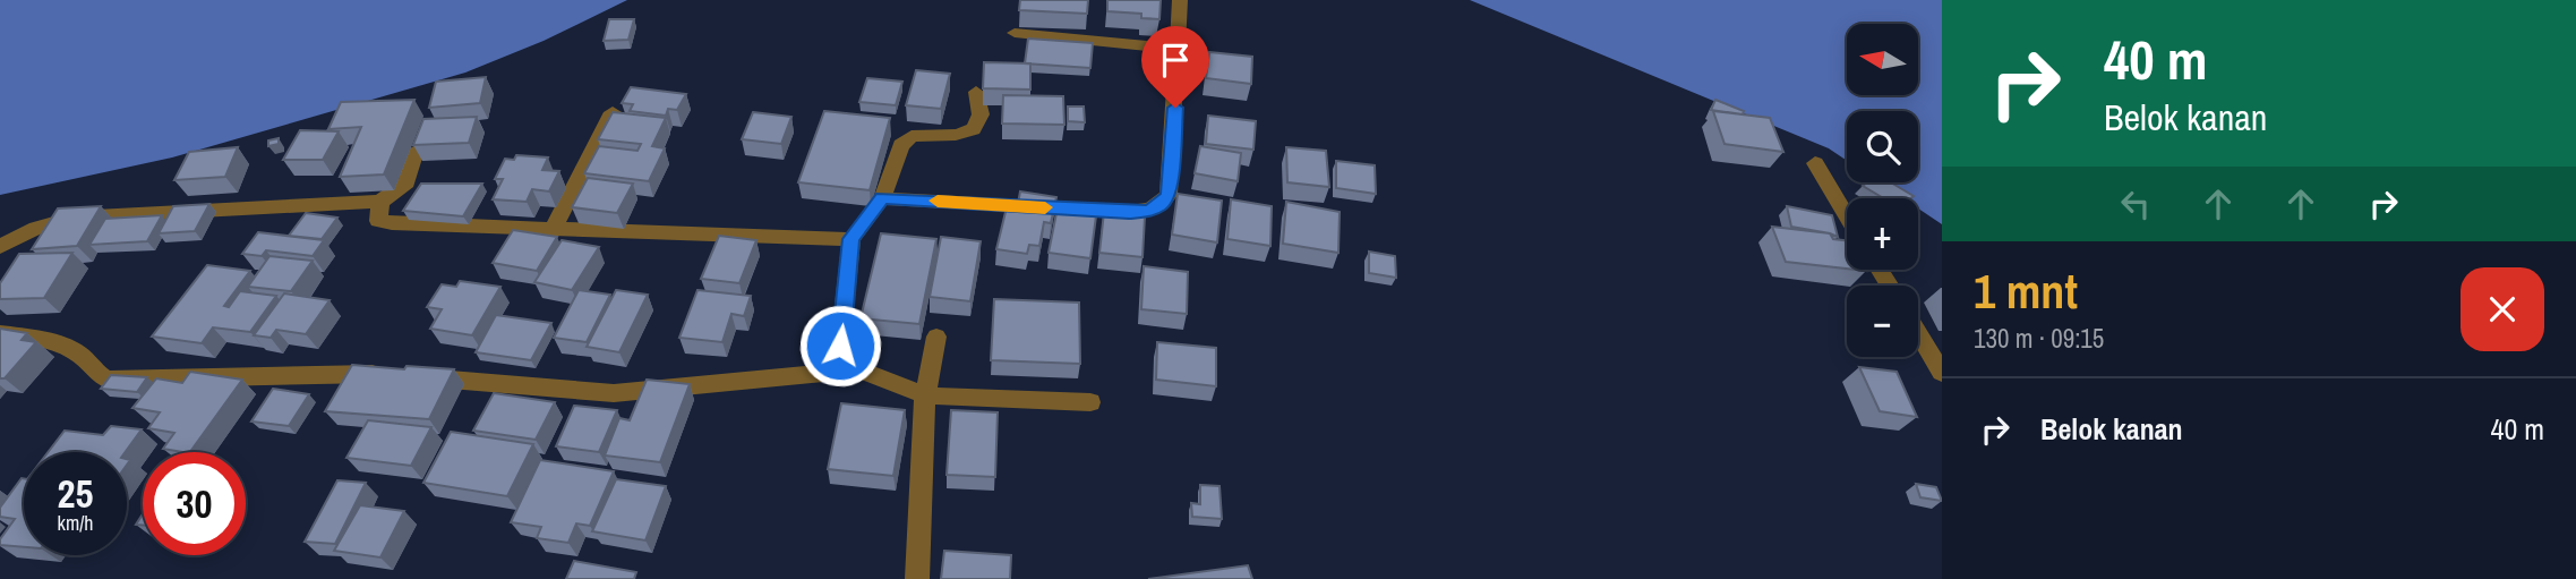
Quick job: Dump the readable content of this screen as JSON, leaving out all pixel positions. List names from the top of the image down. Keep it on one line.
{"north":"left","page":{"turn":["40 m","Belok kanan"],"map_buttons":["+","−"],"heading":["1 mnt","130 m · 09:15"],"list":[{"name":"Belok kanan","value":"40 m"}],"speed":"25 km/h","limit":"30"}}
